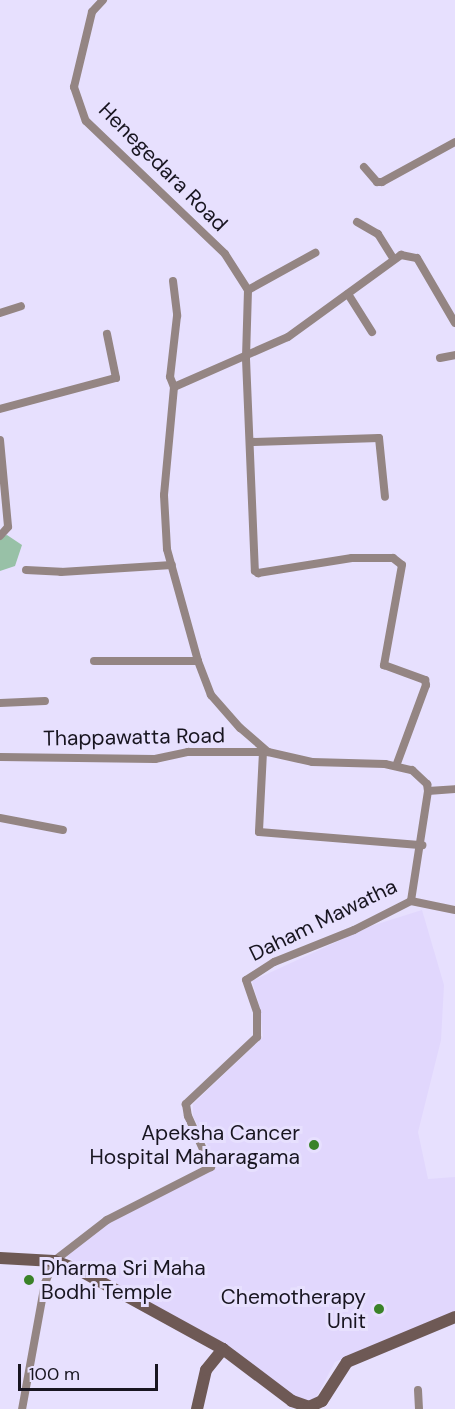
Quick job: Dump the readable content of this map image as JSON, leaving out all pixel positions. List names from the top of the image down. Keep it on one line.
{"streets":{"street":["Henegedara Road","Thappawatta Road","Daham Mawatha"]},"places":["Apeksha Cancer Hospital Maharagama","Dharma Sri Maha Bodhi Temple","Chemotherapy Unit"],"scale_bar":"100 m"}
